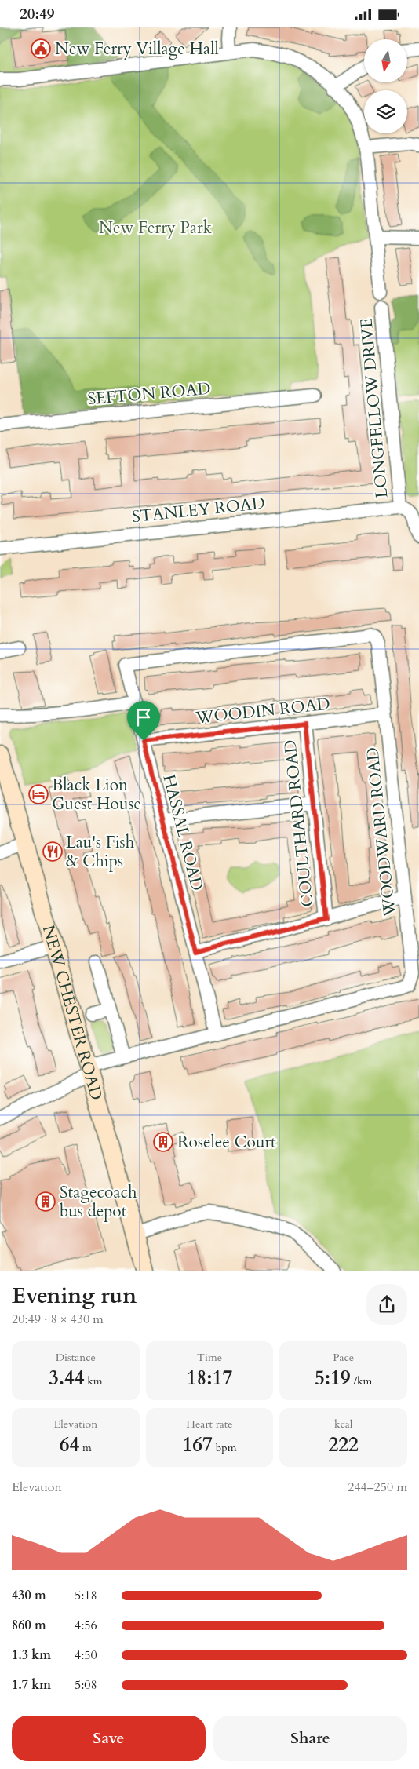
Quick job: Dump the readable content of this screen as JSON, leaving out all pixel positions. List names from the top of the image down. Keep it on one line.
{"streets":{"main road":["NEW CHESTER ROAD"],"street":["SEFTON ROAD","LONGFELLOW DRIVE","STANLEY ROAD","WOODIN ROAD","COULTHARD ROAD","WOODWARD ROAD","HASSAL ROAD"]},"crossings":[["LONGFELLOW DRIVE","STANLEY ROAD"],["WOODIN ROAD","COULTHARD ROAD"],["WOODIN ROAD","WOODWARD ROAD"],["WOODIN ROAD","HASSAL ROAD"],["WOODWARD ROAD","HASSAL ROAD"],["WOODWARD ROAD","NEW CHESTER ROAD"]],"parks":["New Ferry Park"],"places":{"public building":["New Ferry Village Hall"],"hotel":["Black Lion Guest House"],"restaurant":["Lau's Fish & Chips"],"building":["Roselee Court","Stagecoach bus depot"]},"north":"bottom","page":{"status":"20:49","heading":["Evening run","20:49 · 8 × 430 m"],"stats":[["Distance","3.44 km"],["Time","18:17"],["Pace","5:19 /km"],["Elevation","64 m"],["Heart rate","167 bpm"],["kcal","222"]],"chart":["Elevation","244–250 m"],"list":[{"name":"430 m","note":"5:18"},{"name":"860 m","note":"4:56"},{"name":"1.3 km","note":"4:50"},{"name":"1.7 km","note":"5:08"}],"buttons":["Save","Share"]}}
